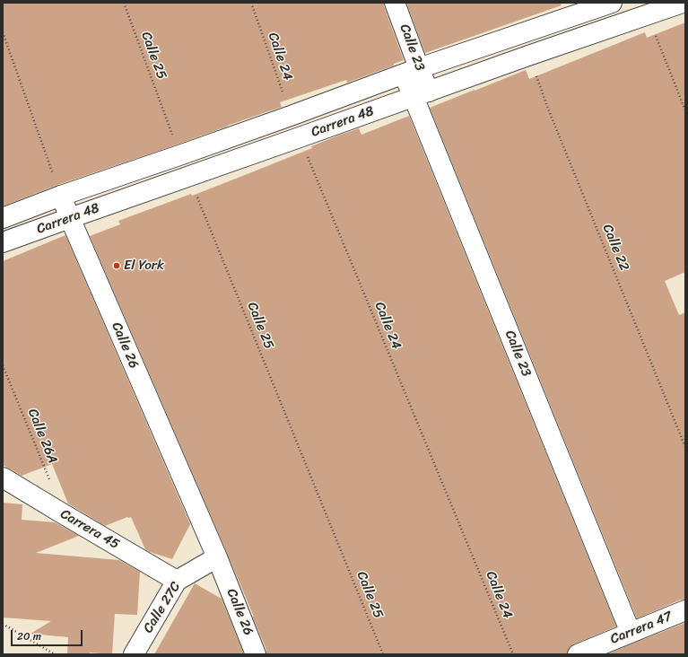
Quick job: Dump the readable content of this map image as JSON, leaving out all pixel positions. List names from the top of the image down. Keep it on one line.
{"streets":{"street":["Calle 23","Carrera 48","Calle 26","Carrera 45","Calle 27C","Carrera 47"],"path":["Calle 25","Calle 24","Calle 22","Calle 26A"]},"crossings":[["Calle 23","Carrera 48"],["Calle 23","Carrera 47"],["Calle 25","Carrera 48"],["Calle 24","Carrera 48"],["Carrera 48","Calle 22"],["Carrera 48","Calle 26"],["Calle 26","Calle 27C"],["Carrera 45","Calle 27C"]],"places":["El York"],"scale_bar":"20 m"}
